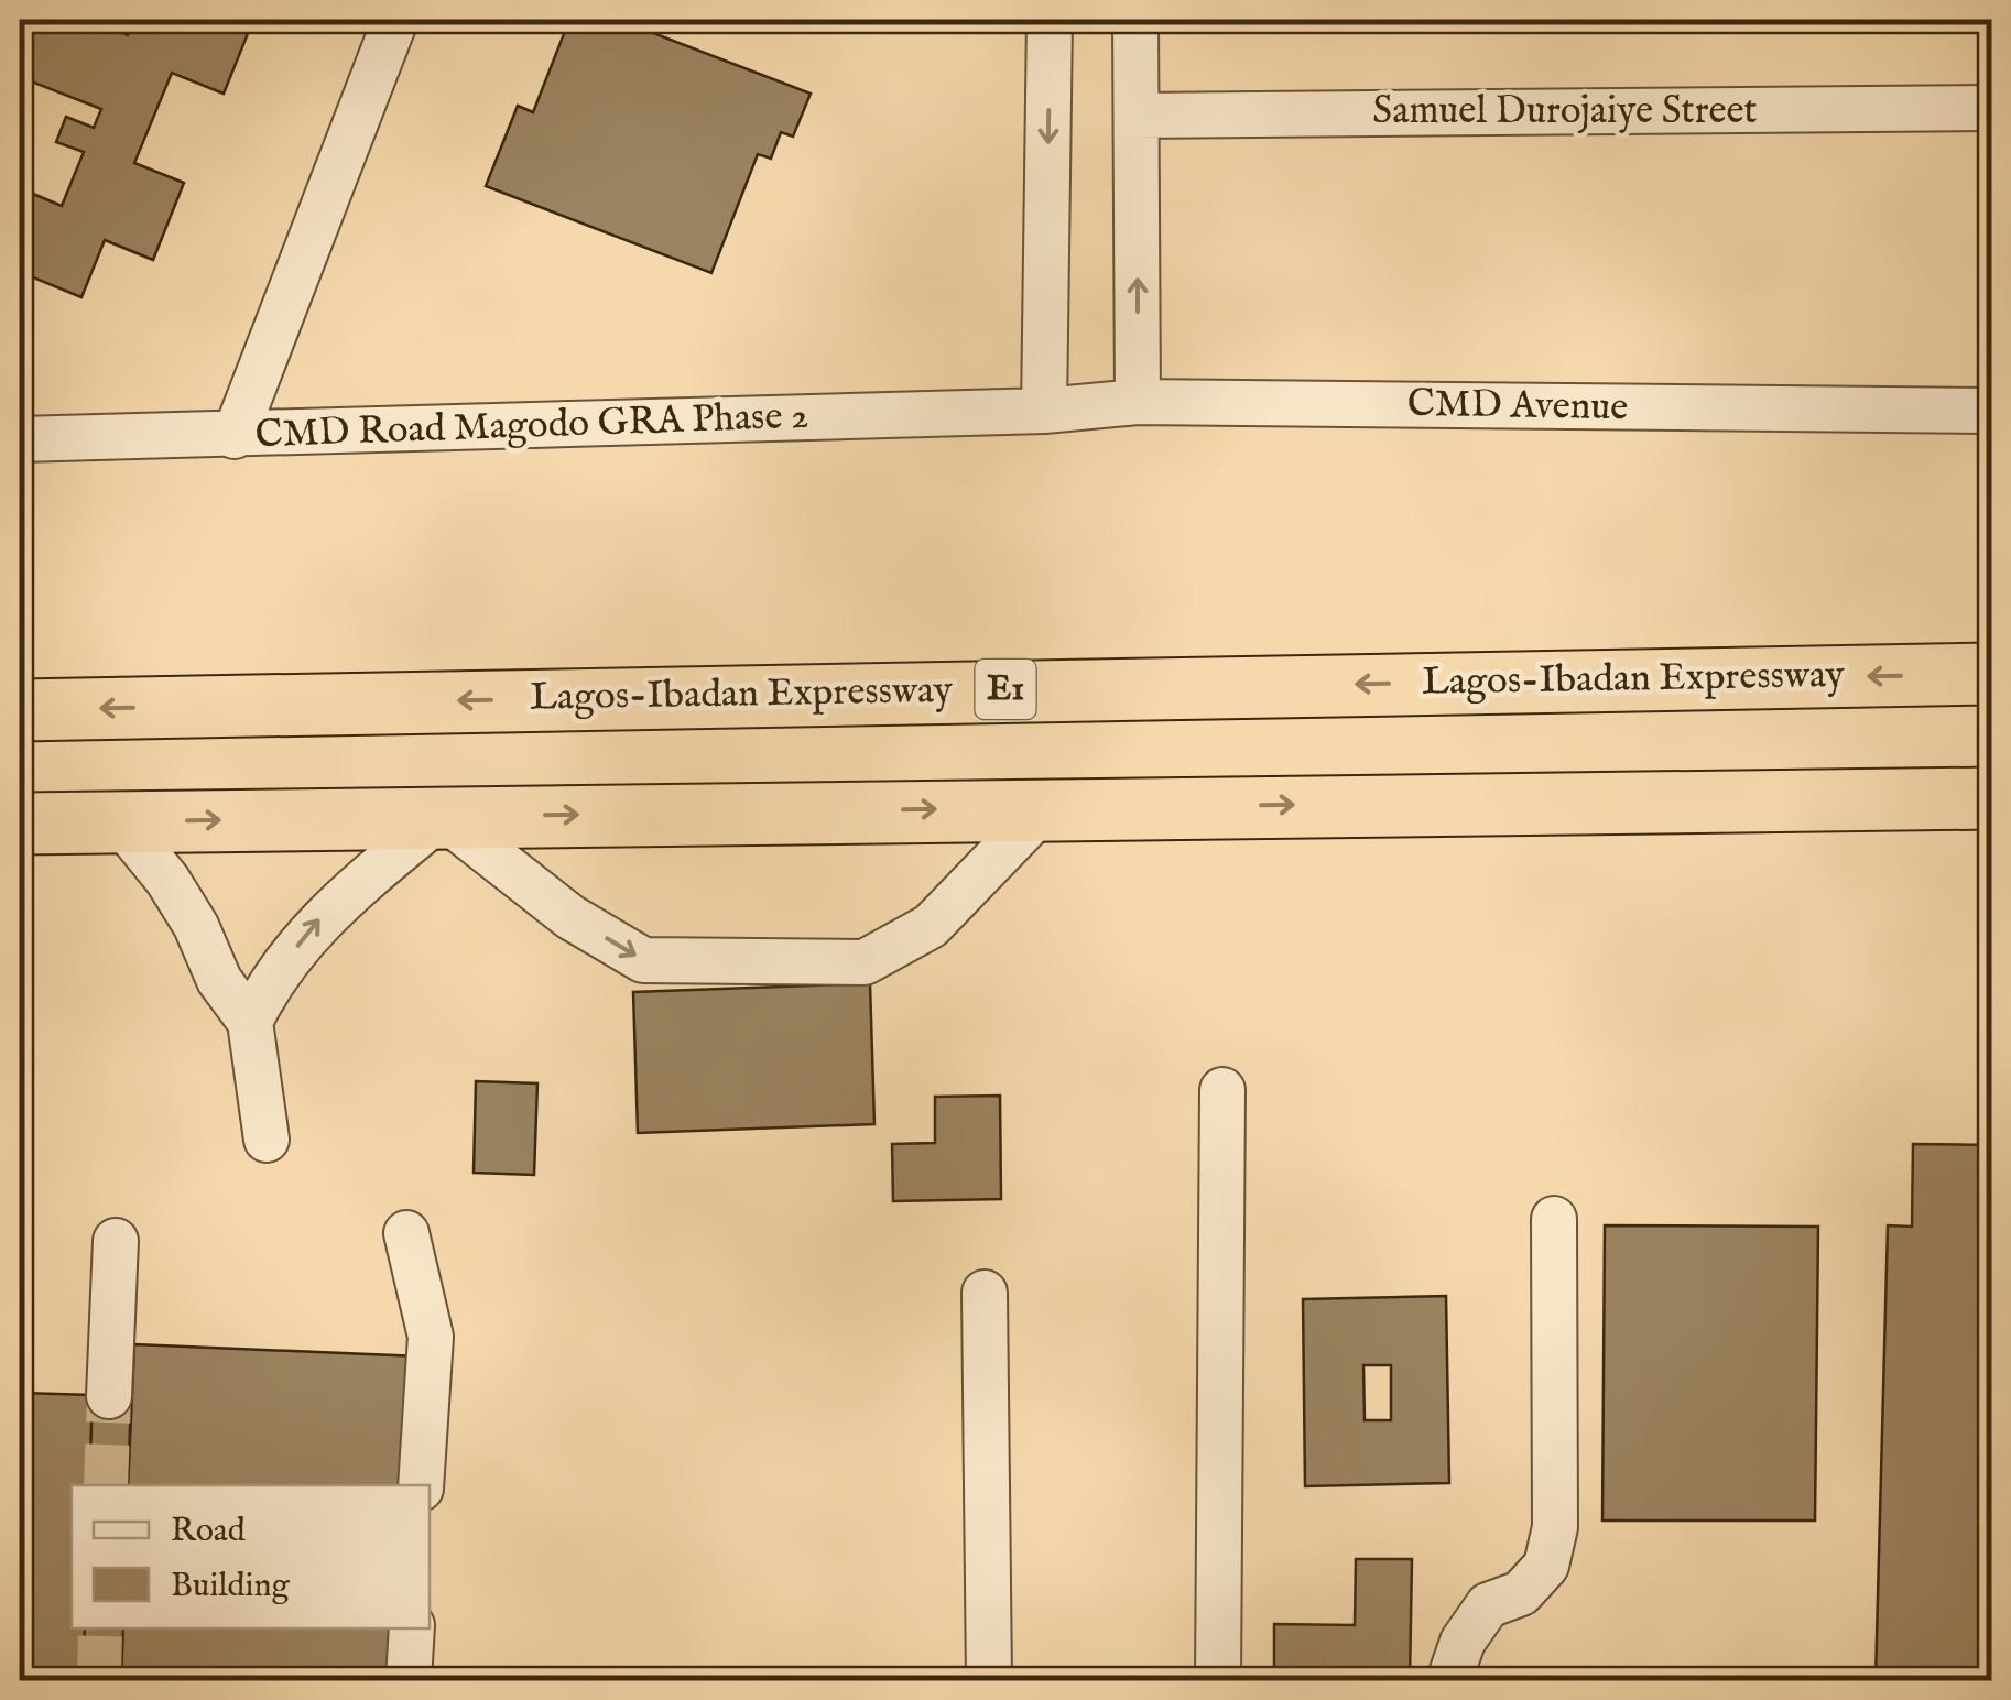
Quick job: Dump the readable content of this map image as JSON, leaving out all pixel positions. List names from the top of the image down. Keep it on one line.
{"streets":{"highway":["Lagos-Ibadan Expressway","E1"],"street":["Samuel Durojaiye Street","CMD Avenue","CMD Road Magodo GRA Phase 2"]},"crossings":[["CMD Avenue","CMD Road Magodo GRA Phase 2"]],"legend":["Road","Building"]}
